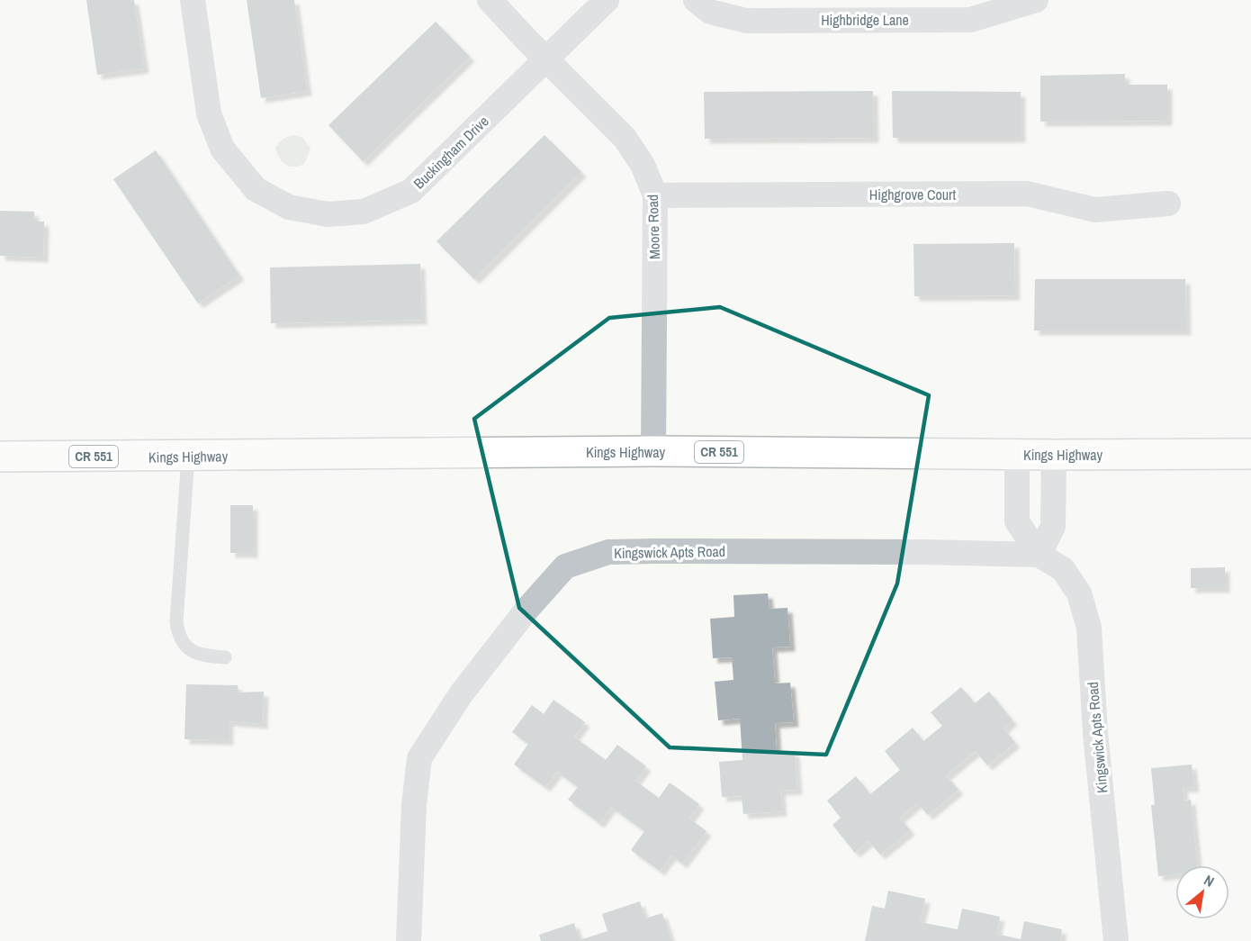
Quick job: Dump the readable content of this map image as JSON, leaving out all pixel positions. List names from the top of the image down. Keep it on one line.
{"streets":{"main road":["Kings Highway","CR 551"],"street":["Highbridge Lane","Buckingham Drive","Highgrove Court","Moore Road","Kingswick Apts Road"]},"crossings":[["Buckingham Drive","Moore Road"],["Highgrove Court","Moore Road"],["Moore Road","Kings Highway"],["Kings Highway","Kingswick Apts Road"]],"north":"top right"}
